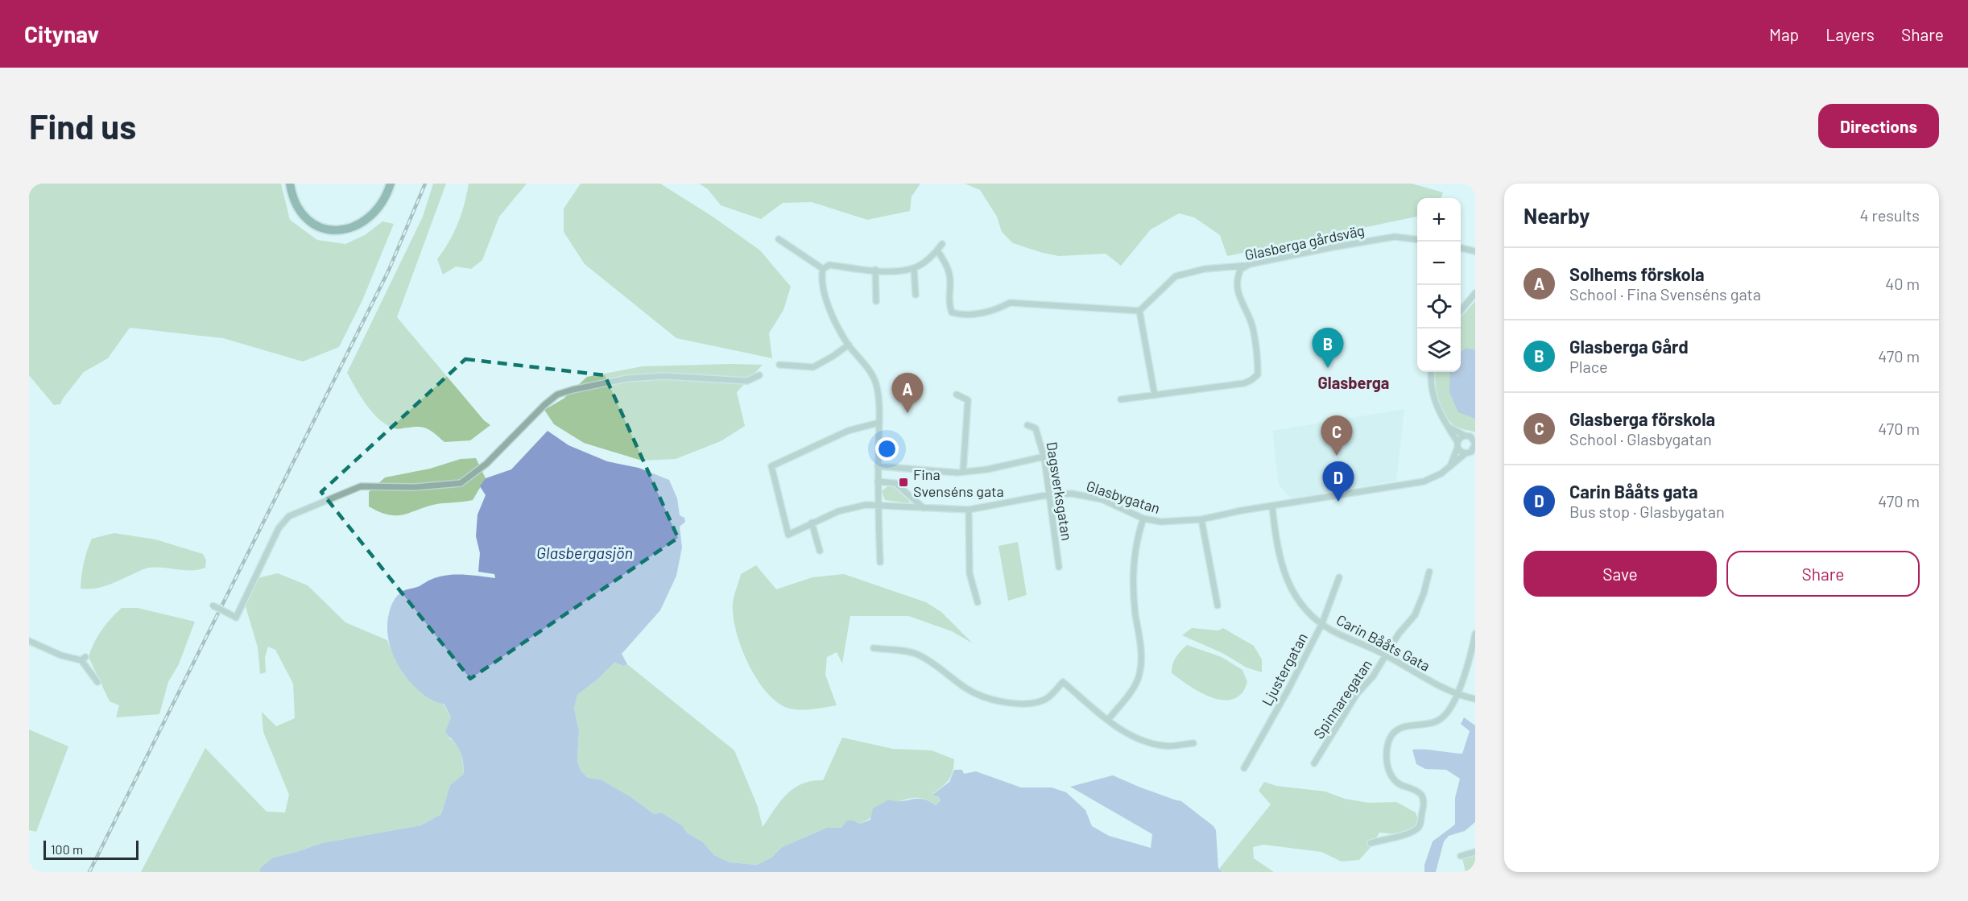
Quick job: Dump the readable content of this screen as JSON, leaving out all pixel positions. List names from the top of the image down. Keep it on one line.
{"streets":{"street":["Glasberga gårdsväg","Dagsverksgatan","Glasbygatan","Carin Bååts Gata","Ljustergatan","Spinnaregatan"]},"crossings":[["Dagsverksgatan","Glasbygatan"],["Glasbygatan","Carin Bååts Gata"],["Carin Bååts Gata","Ljustergatan"],["Carin Bååts Gata","Spinnaregatan"]],"districts":["Glasberga"],"water":["Glasbergasjön"],"places":{"transit":["Fina Svenséns gata"]},"scale_bar":"100 m","page":{"header":"Citynav","nav":["Map","Layers","Share"],"buttons":["Directions",["Save","Share"]],"title":"Find us","heading":["Nearby","4 results"],"map_buttons":["+","−"],"list":[{"mark":"A","name":"Solhems förskola","note":"School · Fina Svenséns gata","value":"40 m"},{"mark":"B","name":"Glasberga Gård","note":"Place","value":"470 m"},{"mark":"C","name":"Glasberga förskola","note":"School · Glasbygatan","value":"470 m"},{"mark":"D","name":"Carin Bååts gata","note":"Bus stop · Glasbygatan","value":"470 m"}],"pins":["B","A","C","D"],"scale":"100 m"}}
